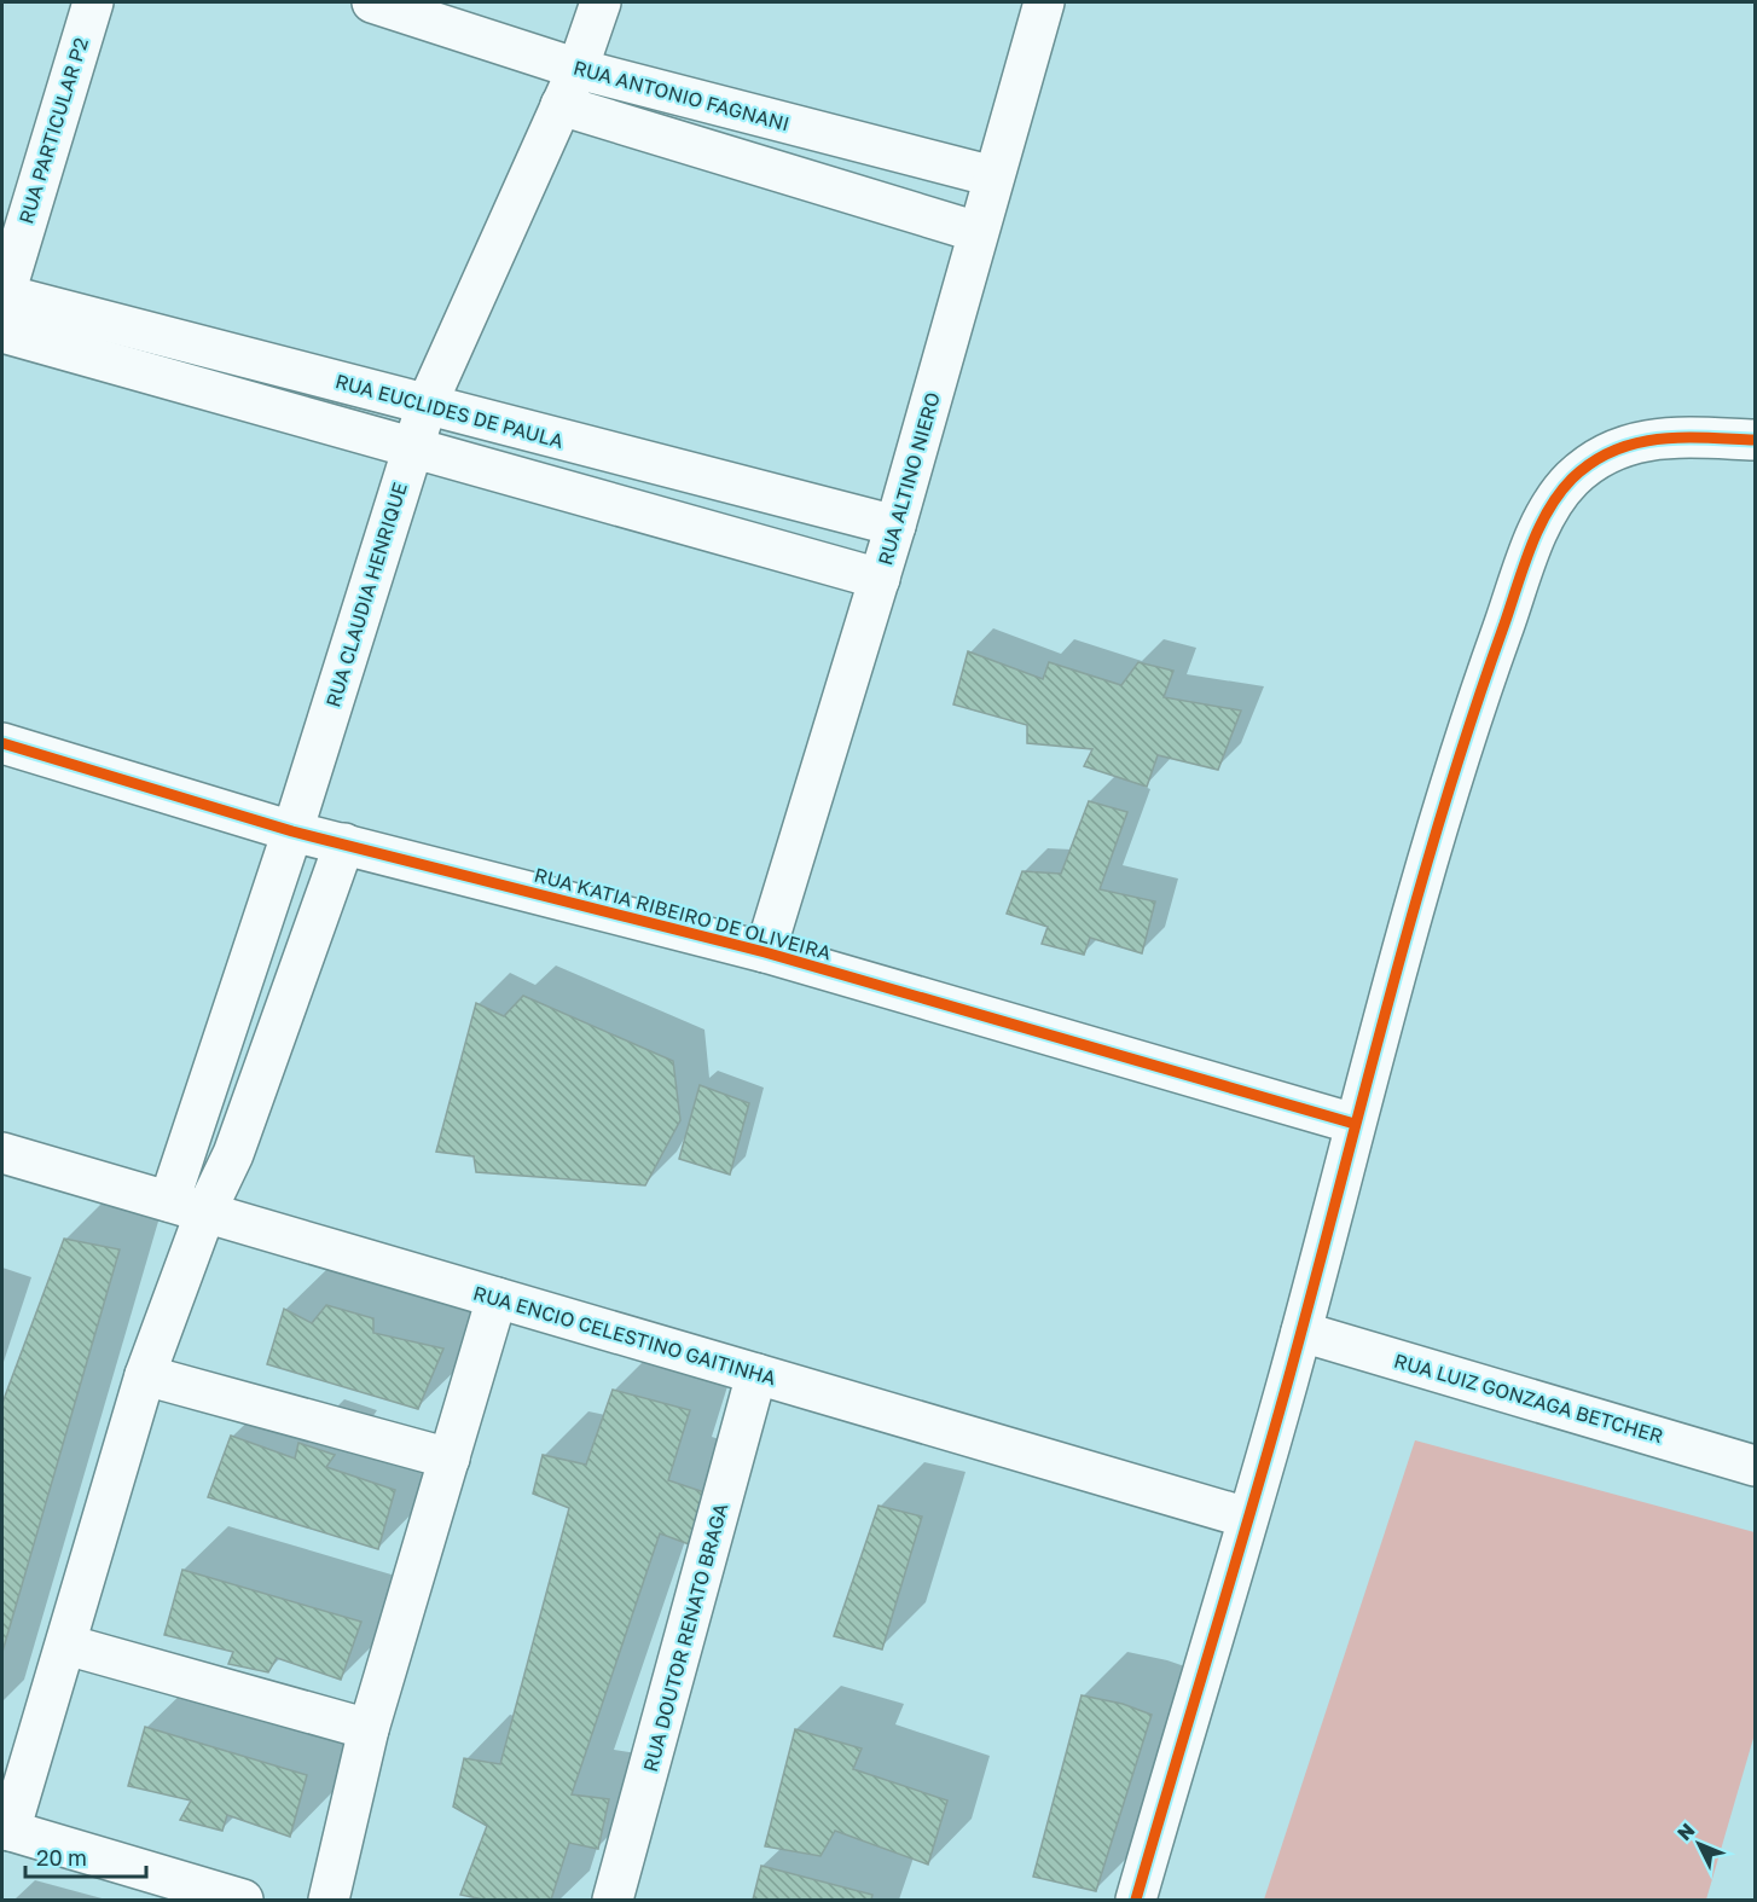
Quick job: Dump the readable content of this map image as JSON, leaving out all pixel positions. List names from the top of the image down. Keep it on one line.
{"streets":{"street":["RUA ANTONIO FAGNANI","RUA PARTICULAR P2","RUA EUCLIDES DE PAULA","RUA ALTINO NIERO","RUA CLAUDIA HENRIQUE","RUA KATIA RIBEIRO DE OLIVEIRA","RUA ENCIO CELESTINO GAITINHA","RUA LUIZ GONZAGA BETCHER","RUA DOUTOR RENATO BRAGA"]},"crossings":[["RUA ANTONIO FAGNANI","RUA ALTINO NIERO"],["RUA ANTONIO FAGNANI","RUA CLAUDIA HENRIQUE"],["RUA PARTICULAR P2","RUA EUCLIDES DE PAULA"],["RUA EUCLIDES DE PAULA","RUA ALTINO NIERO"],["RUA EUCLIDES DE PAULA","RUA CLAUDIA HENRIQUE"],["RUA ALTINO NIERO","RUA KATIA RIBEIRO DE OLIVEIRA"],["RUA CLAUDIA HENRIQUE","RUA KATIA RIBEIRO DE OLIVEIRA"],["RUA CLAUDIA HENRIQUE","RUA ENCIO CELESTINO GAITINHA"],["RUA ENCIO CELESTINO GAITINHA","RUA DOUTOR RENATO BRAGA"]],"scale_bar":"20 m","north":"top left"}
